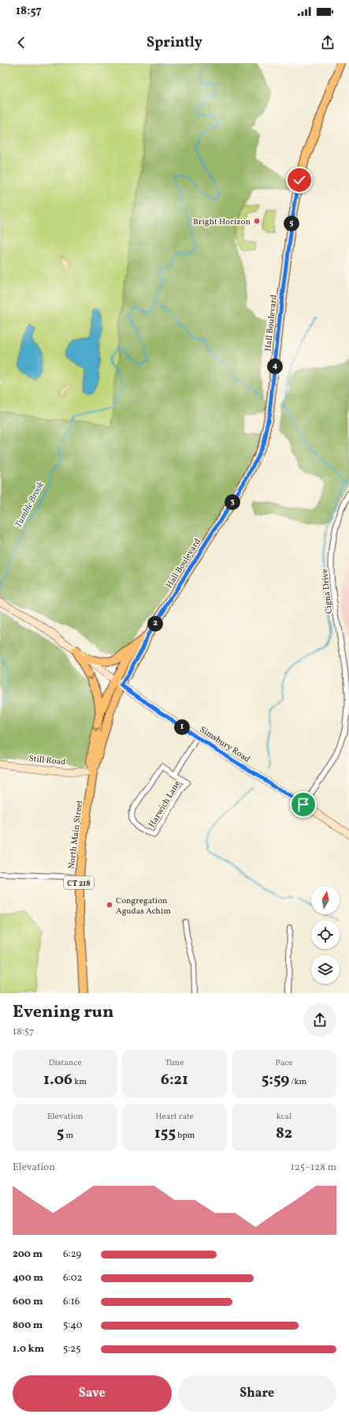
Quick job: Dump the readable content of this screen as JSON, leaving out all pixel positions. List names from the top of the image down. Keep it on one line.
{"streets":{"main road":["Hall Boulevard","Simsbury Road","Still Road","North Main Street","CT 218"],"street":["Cigna Drive","Harwich Lane"]},"crossings":[["Hall Boulevard","Simsbury Road"],["Hall Boulevard","North Main Street"],["Cigna Drive","Simsbury Road"],["Simsbury Road","Harwich Lane"],["Simsbury Road","North Main Street"],["Still Road","North Main Street"]],"water":["Tumble Brook"],"places":["Bright Horizon","Congregation Agudas Achim"],"north":"top","page":{"status":"18:57","header":"Sprintly","pins":["5","4","3","2","1"],"heading":["Evening run","18:57"],"stats":[["Distance","1.06 km"],["Time","6:21"],["Pace","5:59 /km"],["Elevation","5 m"],["Heart rate","155 bpm"],["kcal","82"]],"chart":["Elevation","125–128 m"],"list":[{"name":"200 m","note":"6:29"},{"name":"400 m","note":"6:02"},{"name":"600 m","note":"6:16"},{"name":"800 m","note":"5:40"},{"name":"1.0 km","note":"5:25"}],"buttons":["Save","Share"]}}
